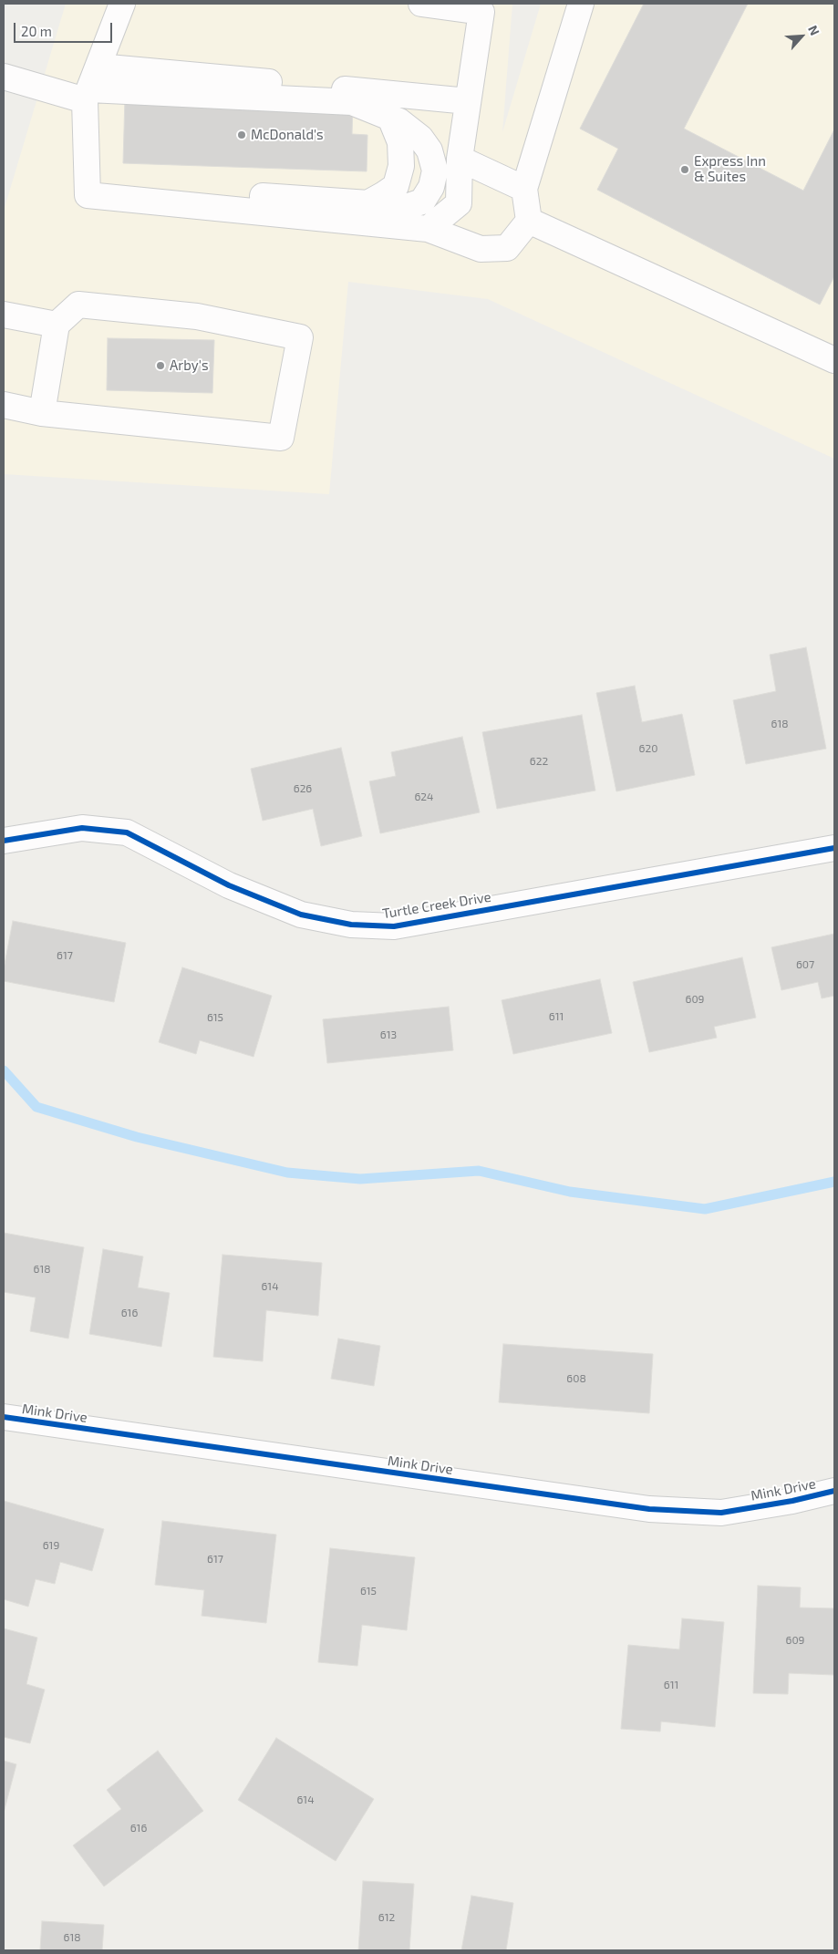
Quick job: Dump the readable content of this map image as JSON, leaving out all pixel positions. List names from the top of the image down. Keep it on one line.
{"streets":{"street":["Turtle Creek Drive","Mink Drive"]},"places":["McDonald's","Express Inn & Suites","Arby's"],"house_numbers":["618","620","622","626","624","617","607","609","611","615","613","618","614","616","608","619","617","615","609","611","614","616","612","618"],"scale_bar":"20 m","north":"top right"}
